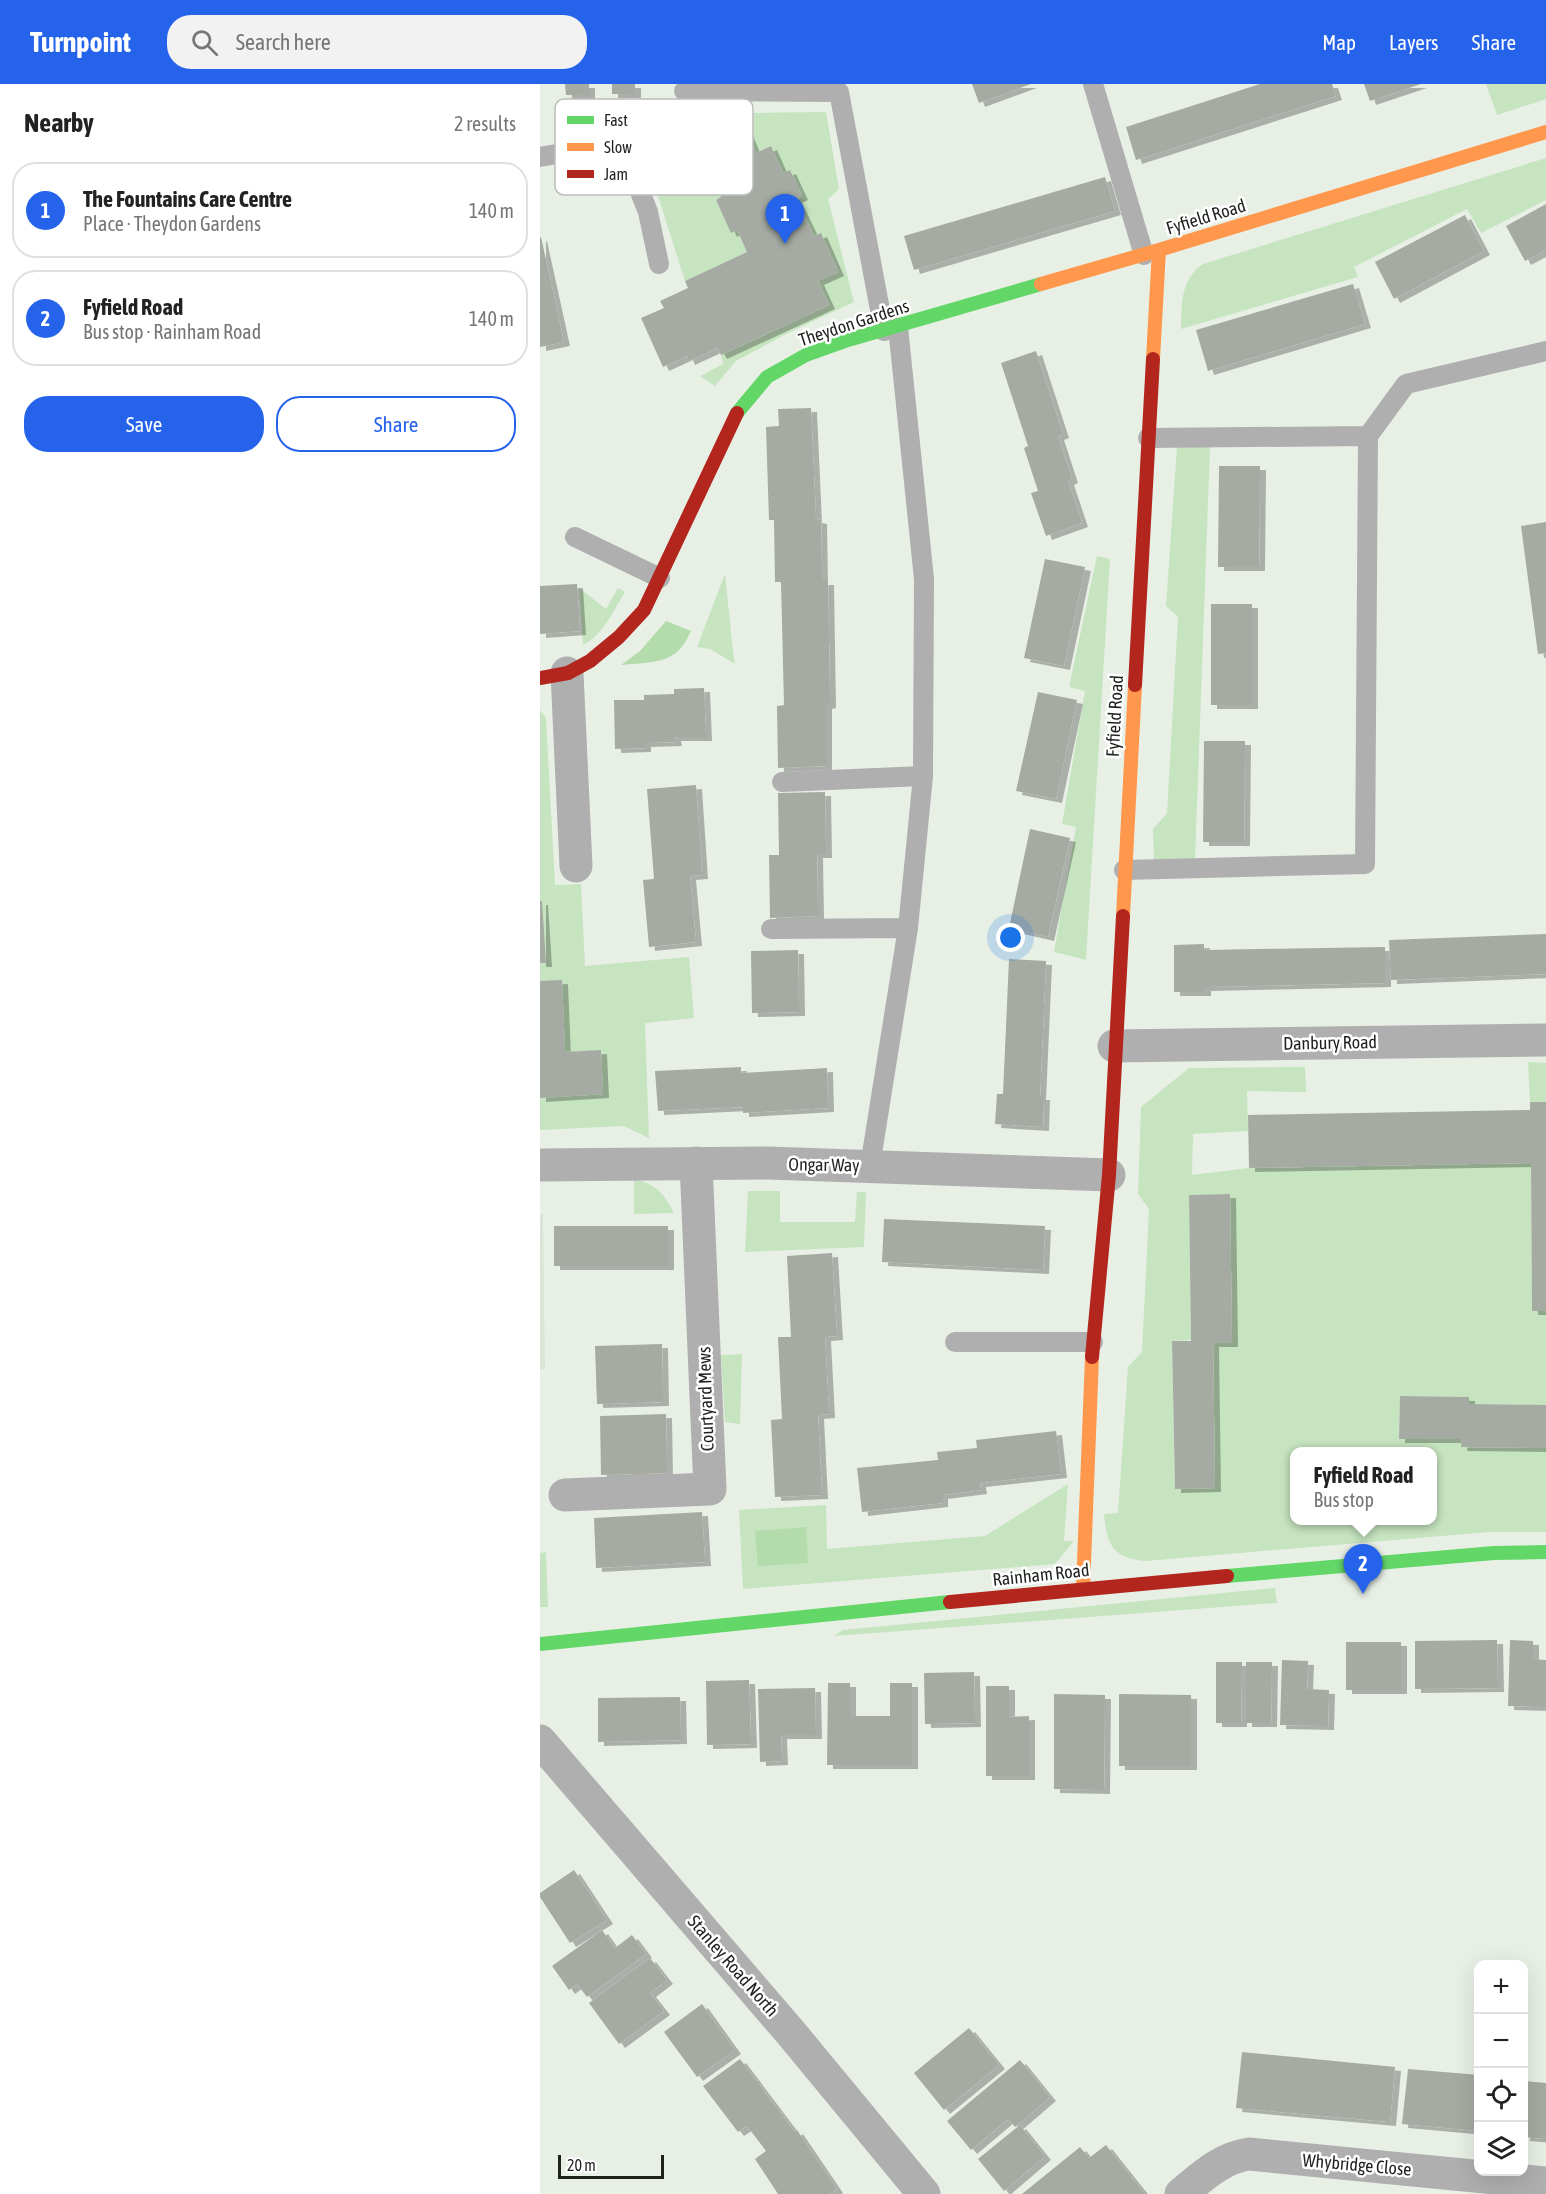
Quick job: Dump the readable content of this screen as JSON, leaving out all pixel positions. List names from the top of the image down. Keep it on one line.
{"streets":{"street":["Fyfield Road","Theydon Gardens","Danbury Road","Ongar Way","Courtyard Mews","Rainham Road","Stanley Road North","Whybridge Close"]},"crossings":[["Fyfield Road","Theydon Gardens"],["Fyfield Road","Danbury Road"],["Fyfield Road","Ongar Way"],["Fyfield Road","Rainham Road"],["Ongar Way","Courtyard Mews"]],"legend":["Fast","Slow","Jam"],"scale_bar":"20 m","page":{"header":"Turnpoint","search":"Search here","nav":["Map","Layers","Share"],"heading":["Nearby","2 results"],"list":[{"mark":"1","name":"The Fountains Care Centre","note":"Place · Theydon Gardens","value":"140 m"},{"mark":"2","name":"Fyfield Road","note":"Bus stop · Rainham Road","value":"140 m"}],"pins":["1","2"],"buttons":["Save","Share"],"popup":["Fyfield Road","Bus stop"],"map_buttons":["+","−"],"scale":"20 m"}}
